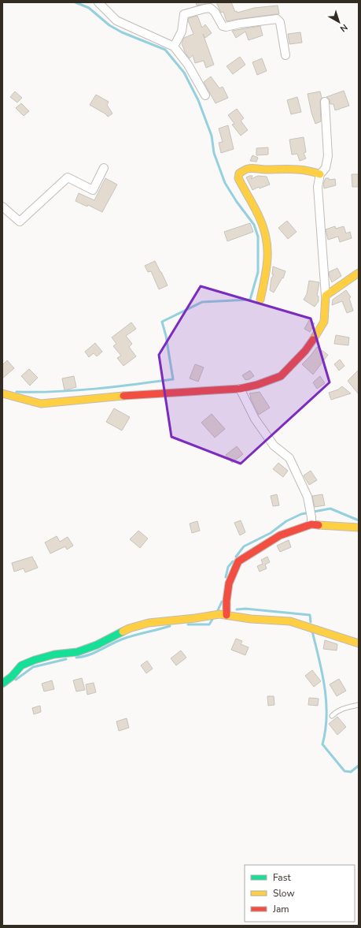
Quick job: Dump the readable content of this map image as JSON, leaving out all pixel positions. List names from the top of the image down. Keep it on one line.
{"legend":["Fast","Slow","Jam"],"north":"bottom right"}
